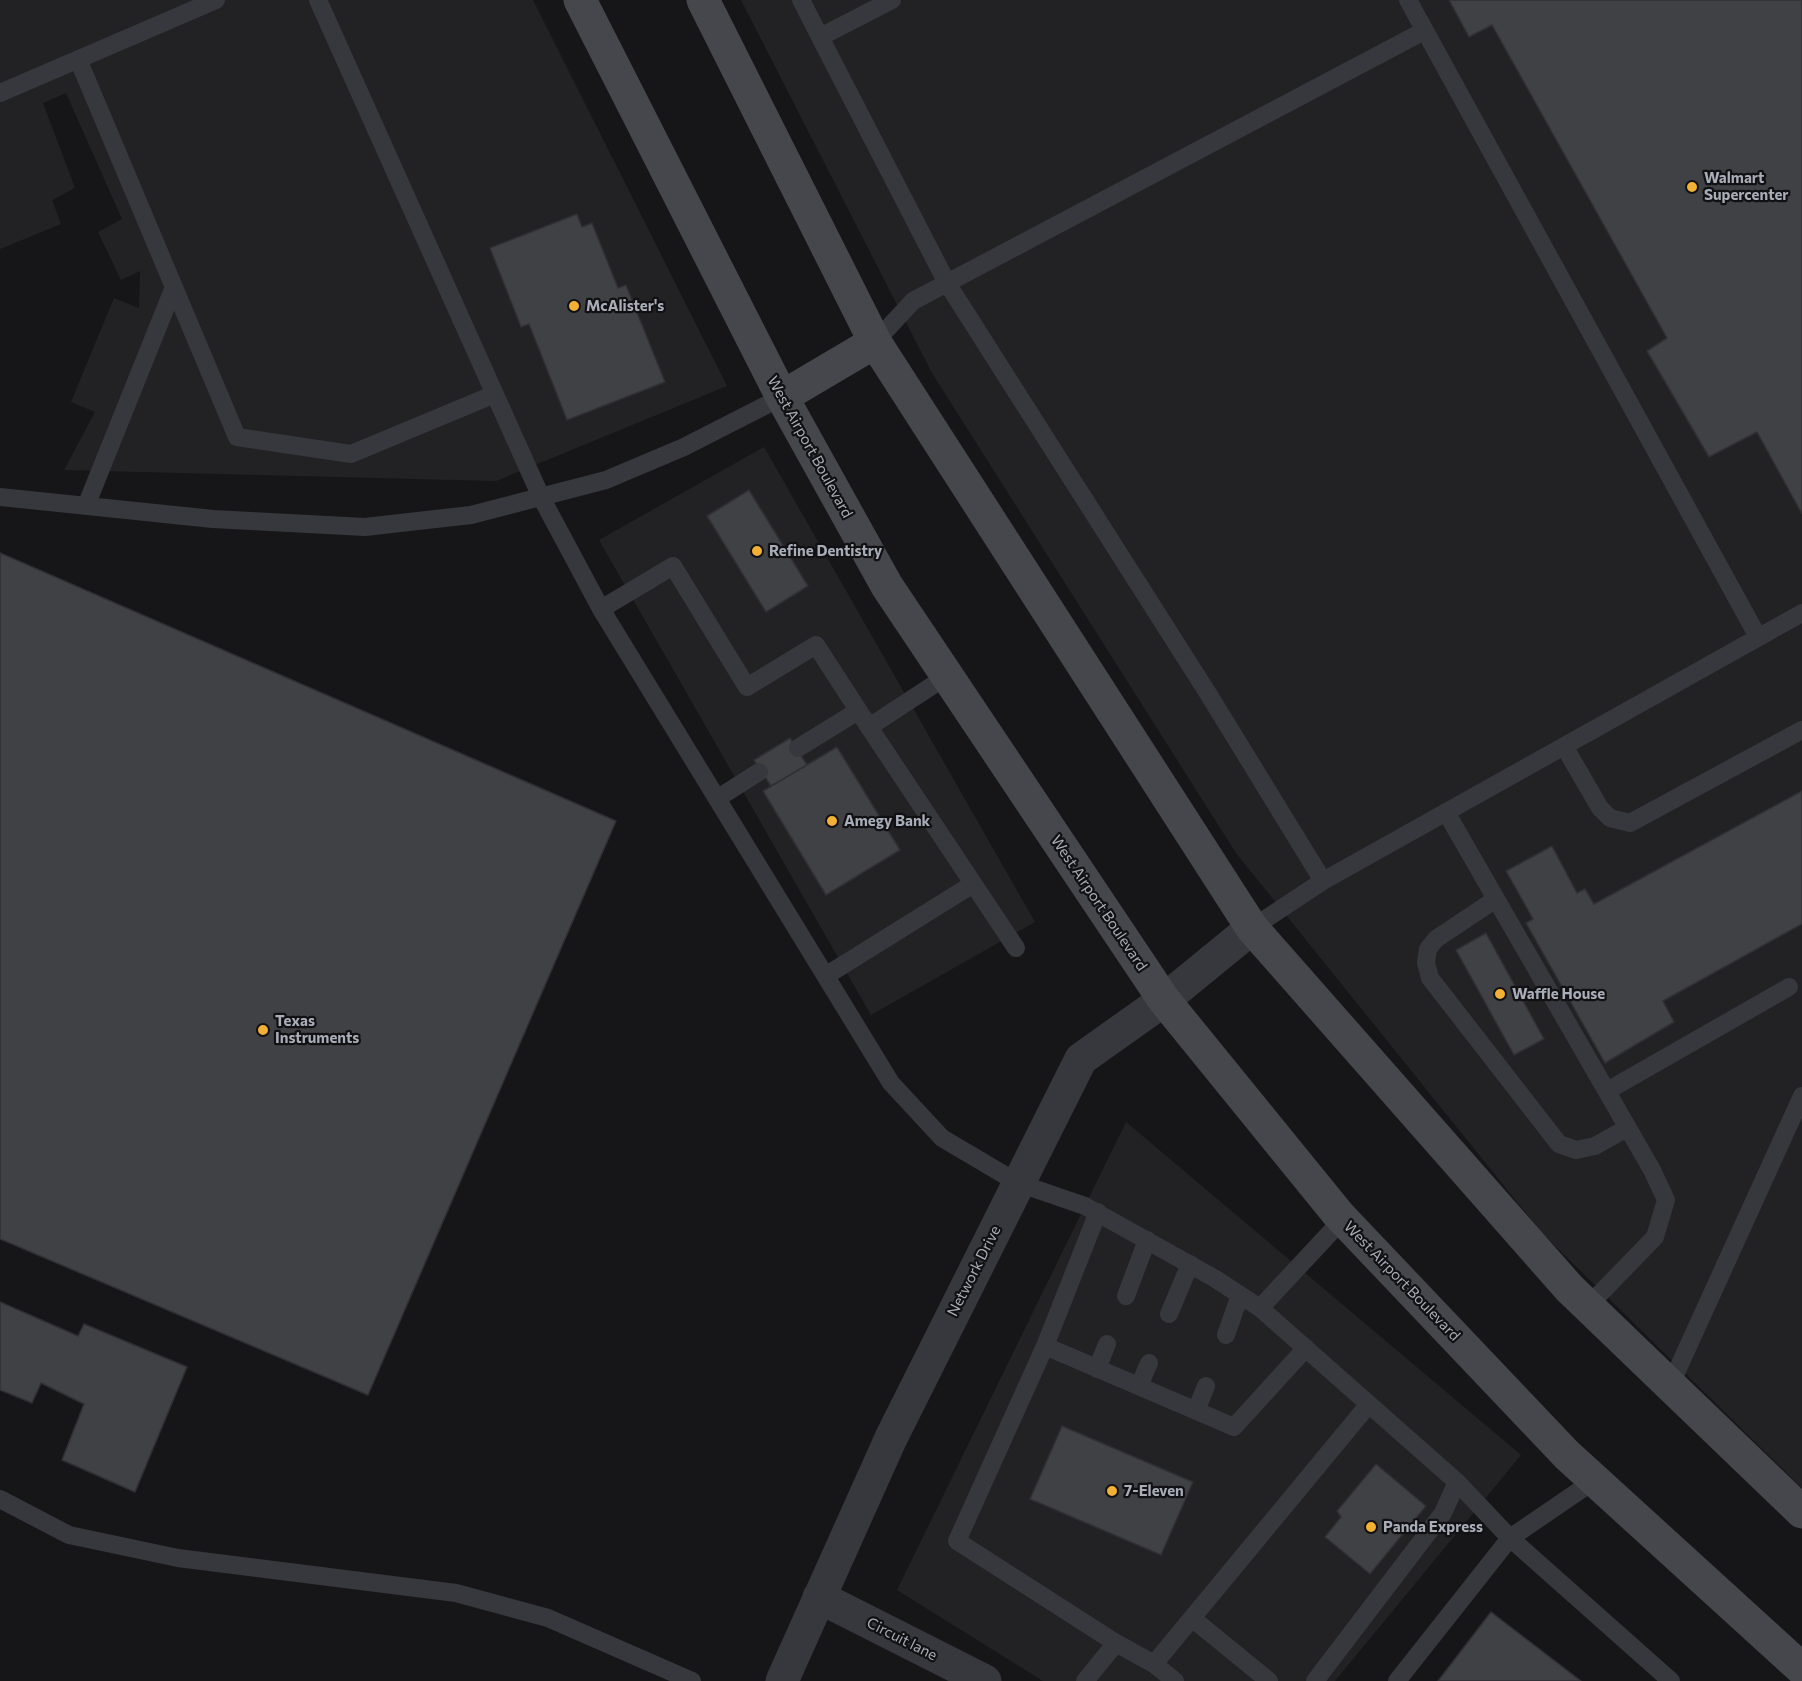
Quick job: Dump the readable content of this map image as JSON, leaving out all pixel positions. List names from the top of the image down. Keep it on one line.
{"streets":{"main road":["West Airport Boulevard"],"street":["Network Drive","Circuit lane"]},"crossings":[["West Airport Boulevard","Network Drive"],["Network Drive","Circuit lane"]],"places":["Walmart Supercenter","McAlister's","Refine Dentistry","Amegy Bank","Waffle House","Texas Instruments","7-Eleven","Panda Express"]}
